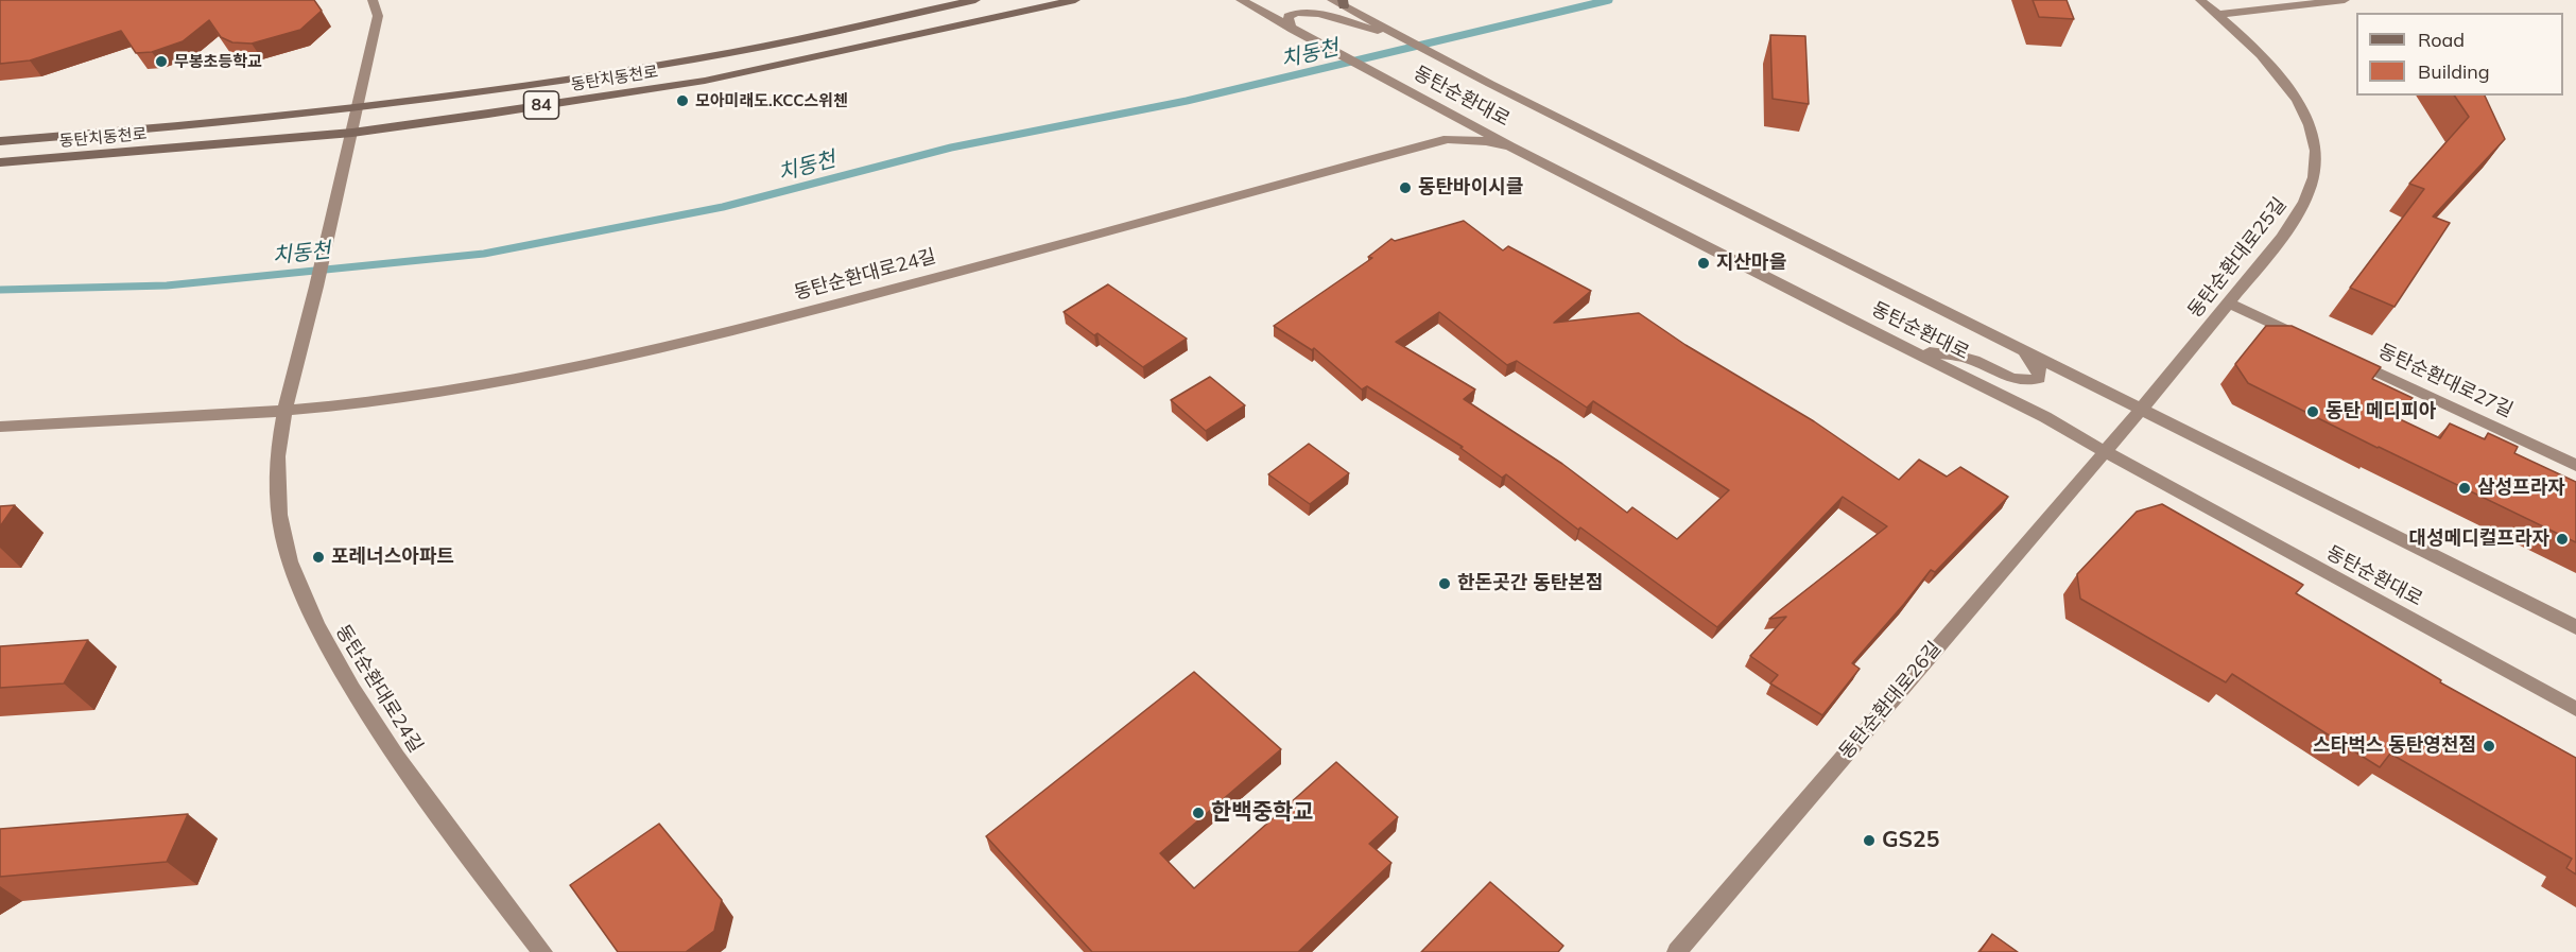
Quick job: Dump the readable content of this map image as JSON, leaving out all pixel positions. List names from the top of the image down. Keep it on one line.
{"streets":{"main road":["동탄치동천로","84"],"street":["동탄순환대로","동탄순환대로25길","동탄순환대로24길","동탄순환대로27길","동탄순환대로26길"]},"crossings":[["동탄치동천로","동탄순환대로24길"],["동탄순환대로","동탄순환대로25길"],["동탄순환대로","동탄순환대로24길"],["동탄순환대로","동탄순환대로26길"],["동탄순환대로25길","동탄순환대로26길"]],"water":["치동천"],"places":["무봉초등학교","모아미래도.KCC스위첸","동탄바이시클","지산마을","동탄 메디피아","삼성프라자","대성메디컬프라자","포레너스아파트","한돈곳간 동탄본점","스타벅스 동탄영천점","한백중학교","GS25"],"legend":["Road","Building"]}
